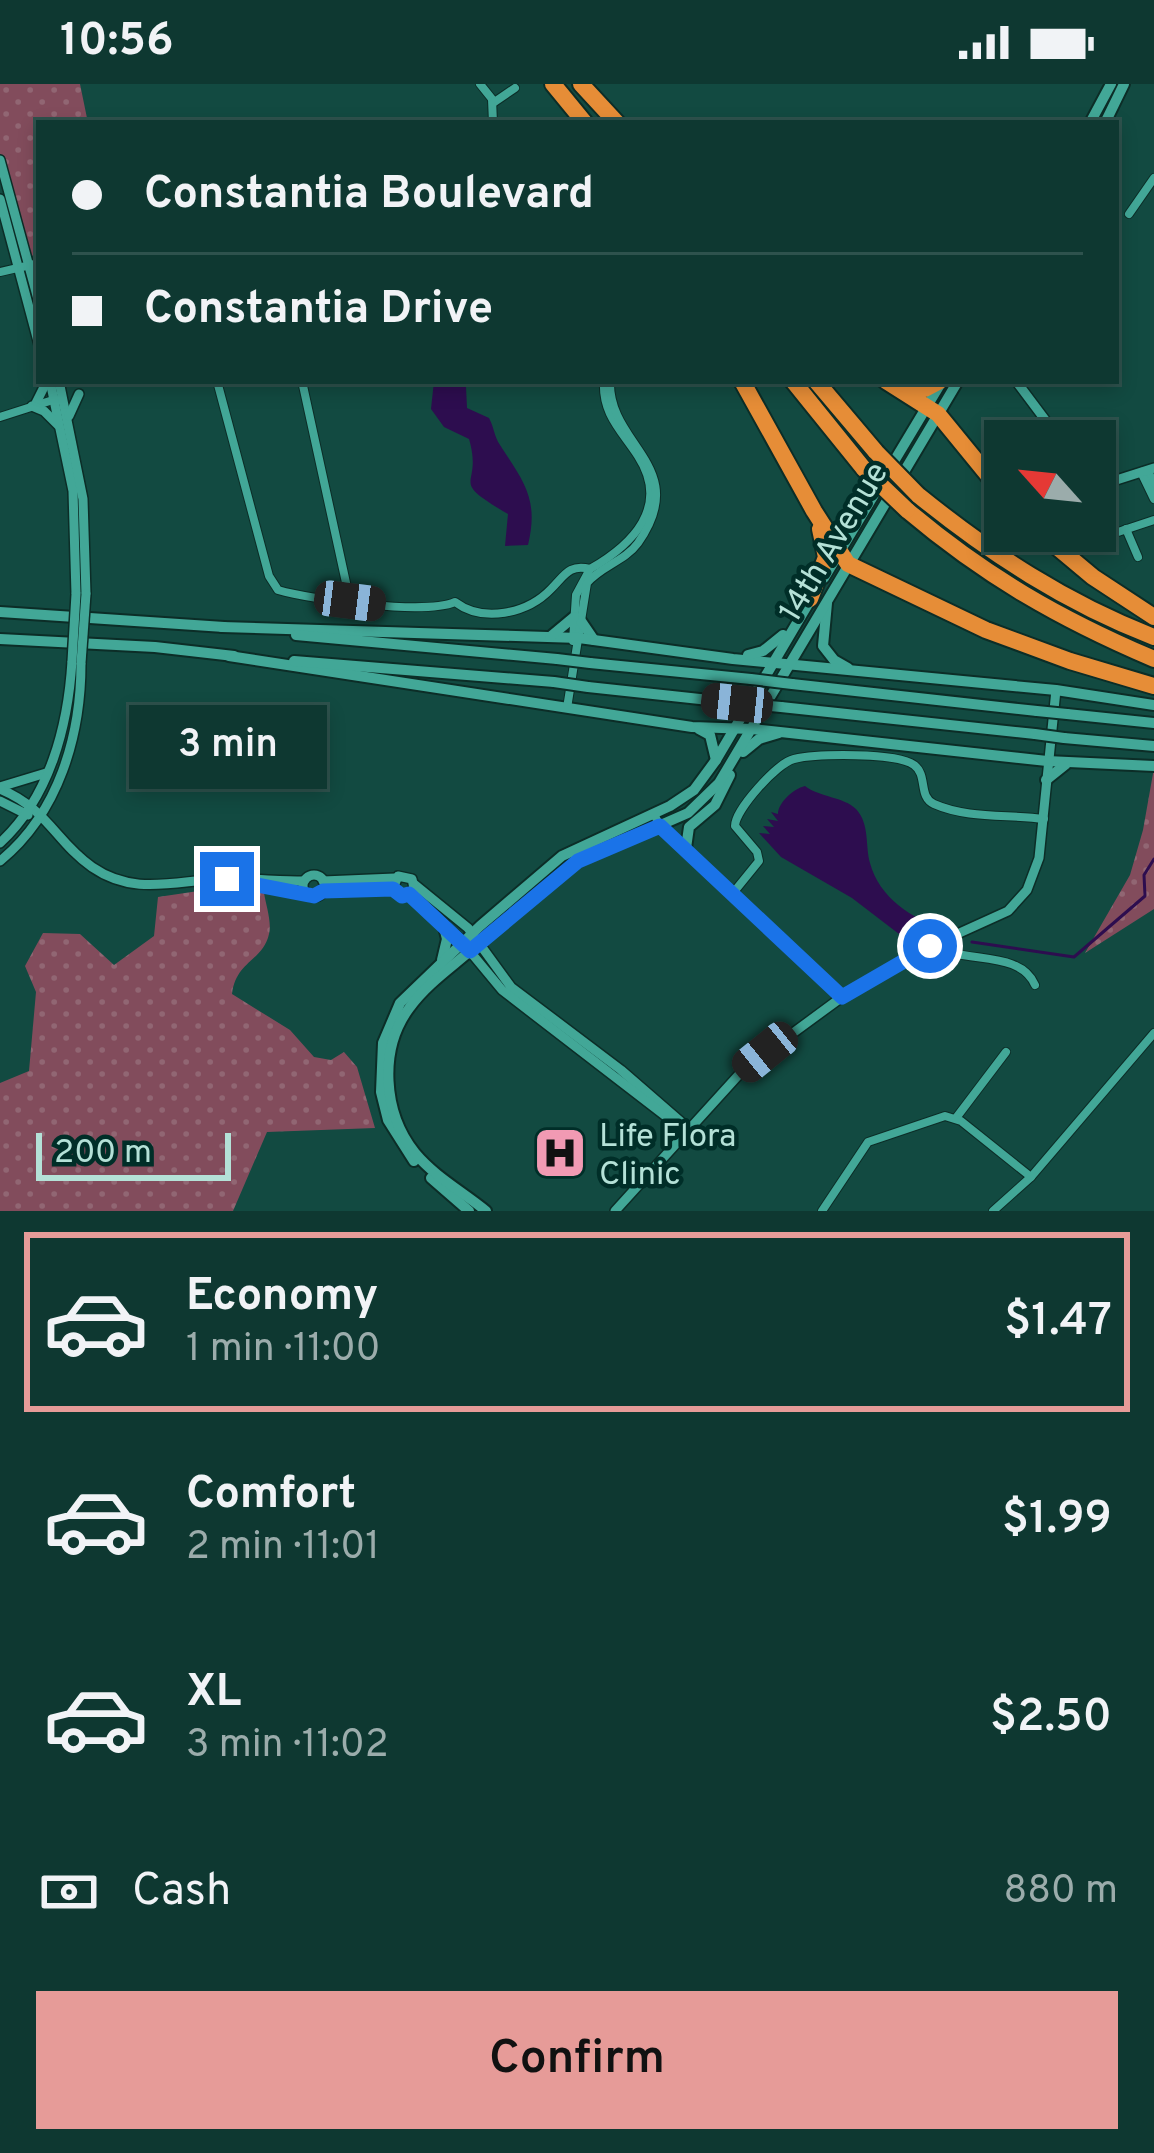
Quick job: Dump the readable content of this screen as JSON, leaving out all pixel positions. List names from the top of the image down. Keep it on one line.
{"streets":{"main road":["14th Avenue"]},"places":{"hospital":["Life Flora Clinic"]},"scale_bar":"200 m","north":"top left","page":{"status":"10:56","banner":["Constantia Boulevard","Constantia Drive"],"bubble":"3 min","scale":"200 m","list":[{"name":"Economy","note":"1 min · 11:00","value":"$1.47"},{"name":"Comfort","note":"2 min · 11:01","value":"$1.99"},{"name":"XL","note":"3 min · 11:02","value":"$2.50"}],"pay":["Cash","880 m"],"buttons":"Confirm"}}
